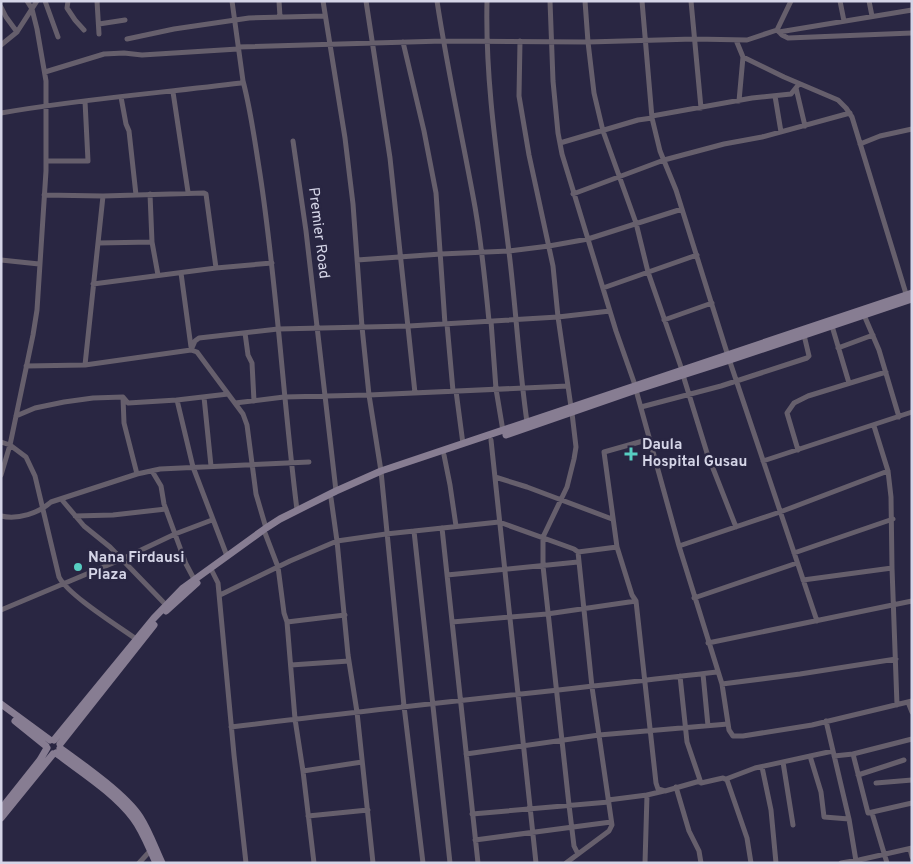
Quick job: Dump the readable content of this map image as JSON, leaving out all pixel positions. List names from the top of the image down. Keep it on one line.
{"streets":{"street":["Premier Road"]},"places":{"health":["Daula Hospital Gusau"],"other":["Nana Firdausi Plaza"]}}
